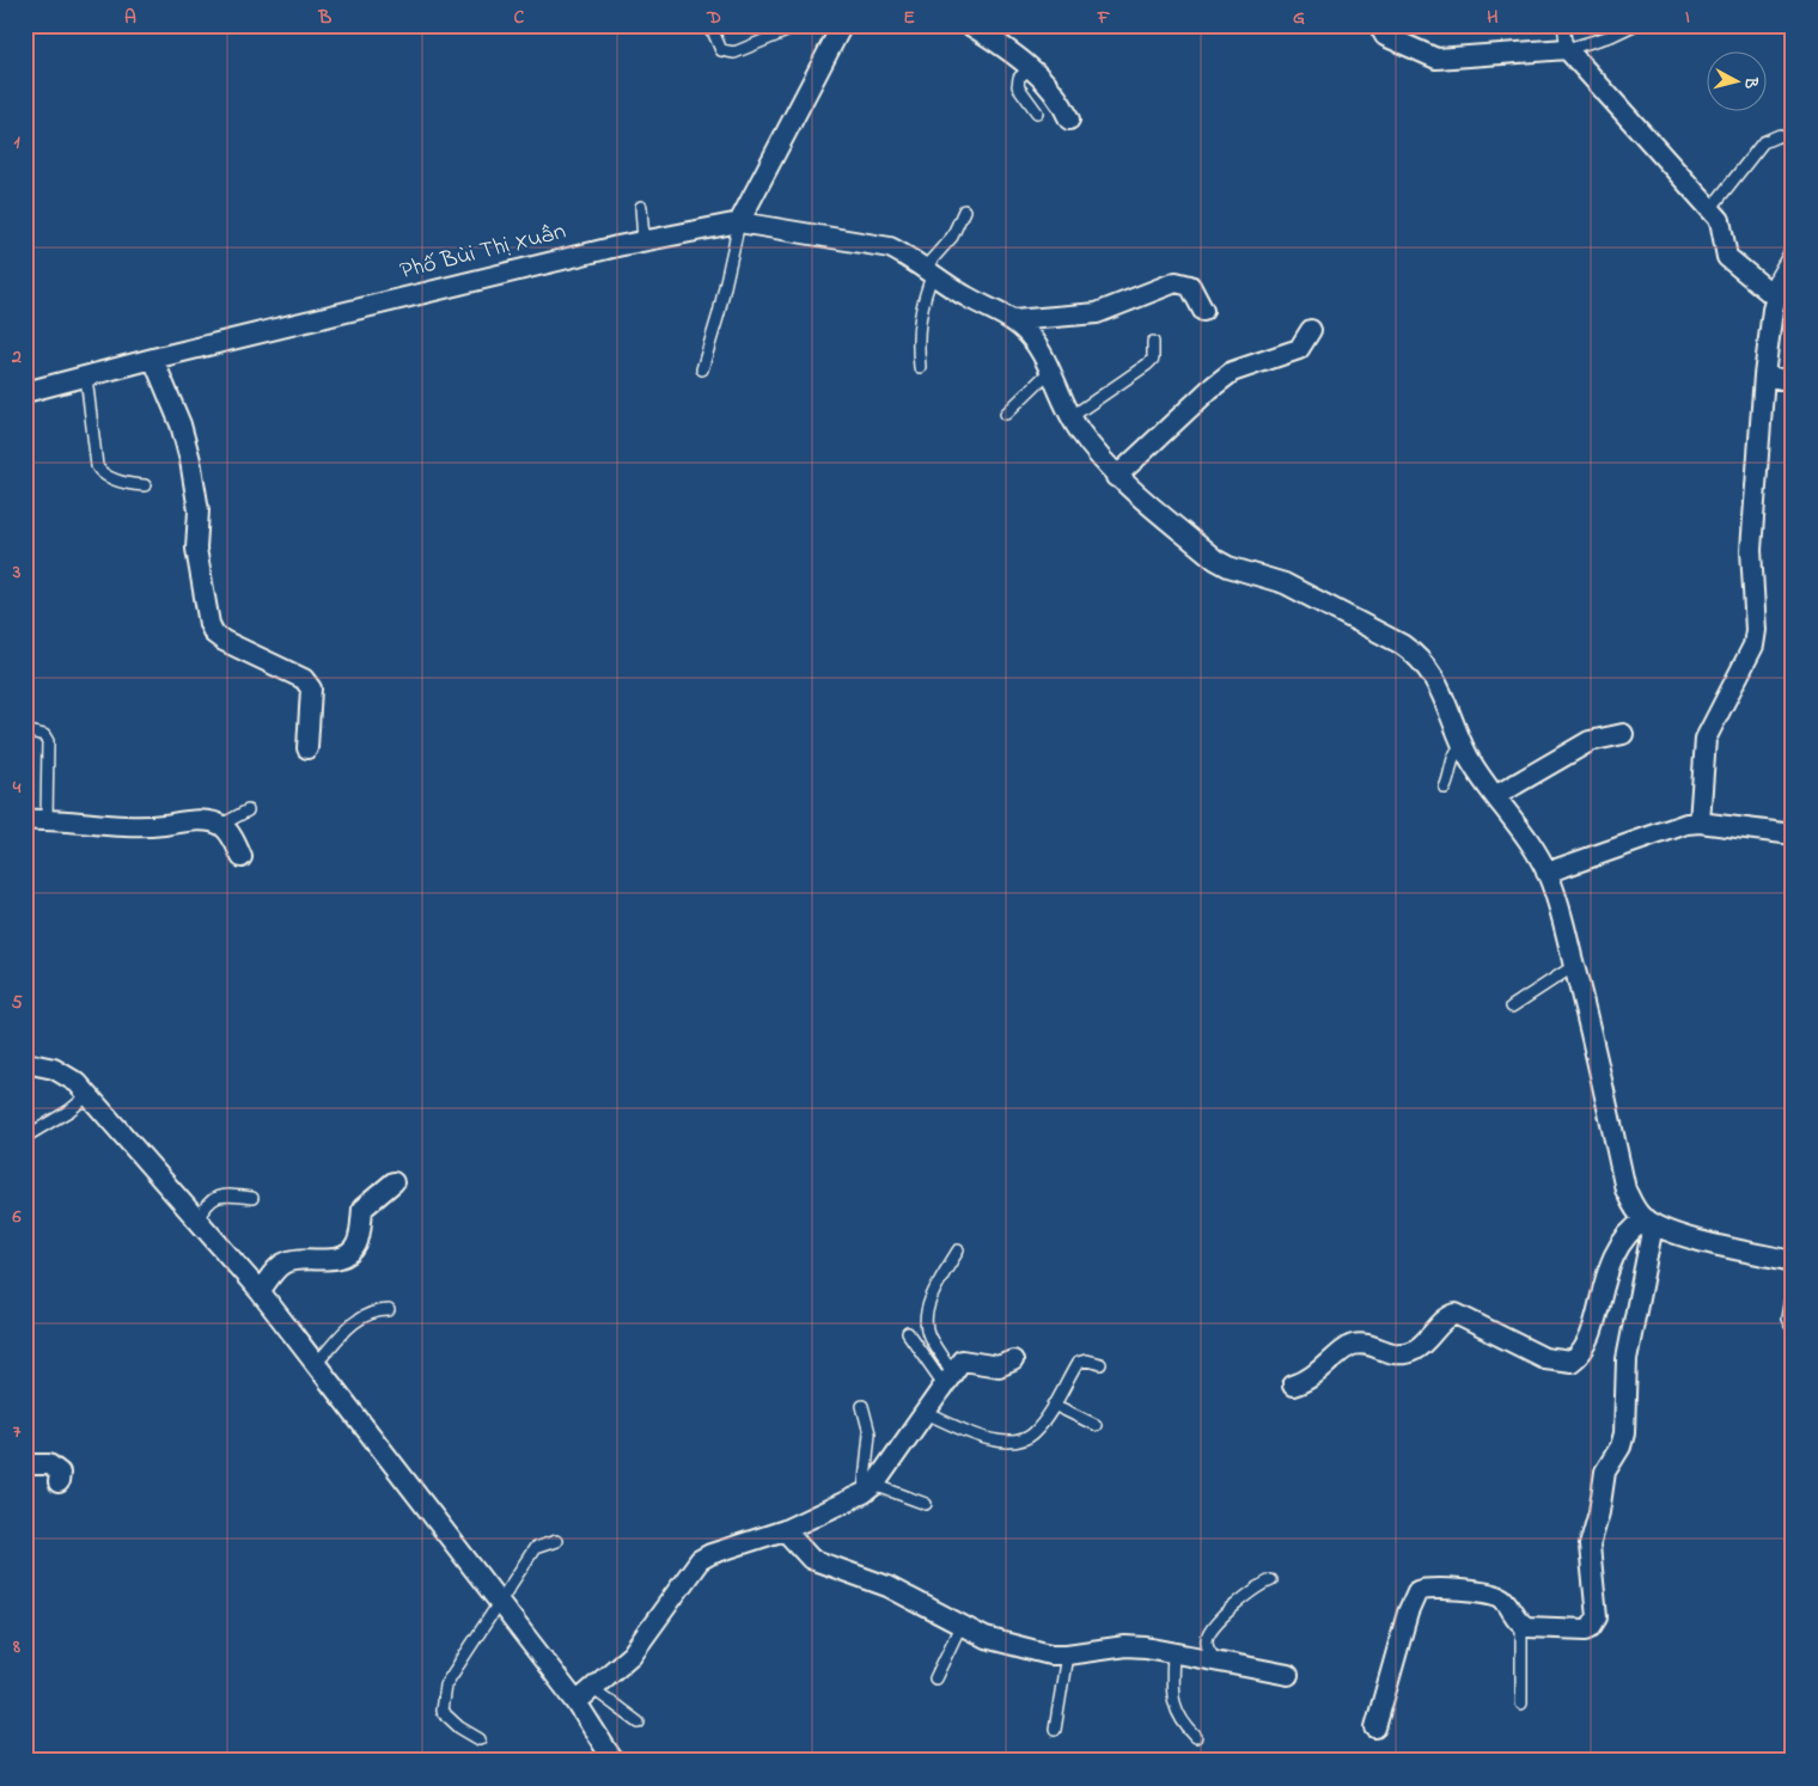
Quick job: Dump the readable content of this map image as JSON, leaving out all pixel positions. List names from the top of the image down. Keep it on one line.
{"streets":{"street":["Phố Bùi Thị Xuân"]},"north":"right","grid":{"columns":["A","B","C","D","E","F","G","H","I"],"rows":["1","2","3","4","5","6","7","8"]}}
